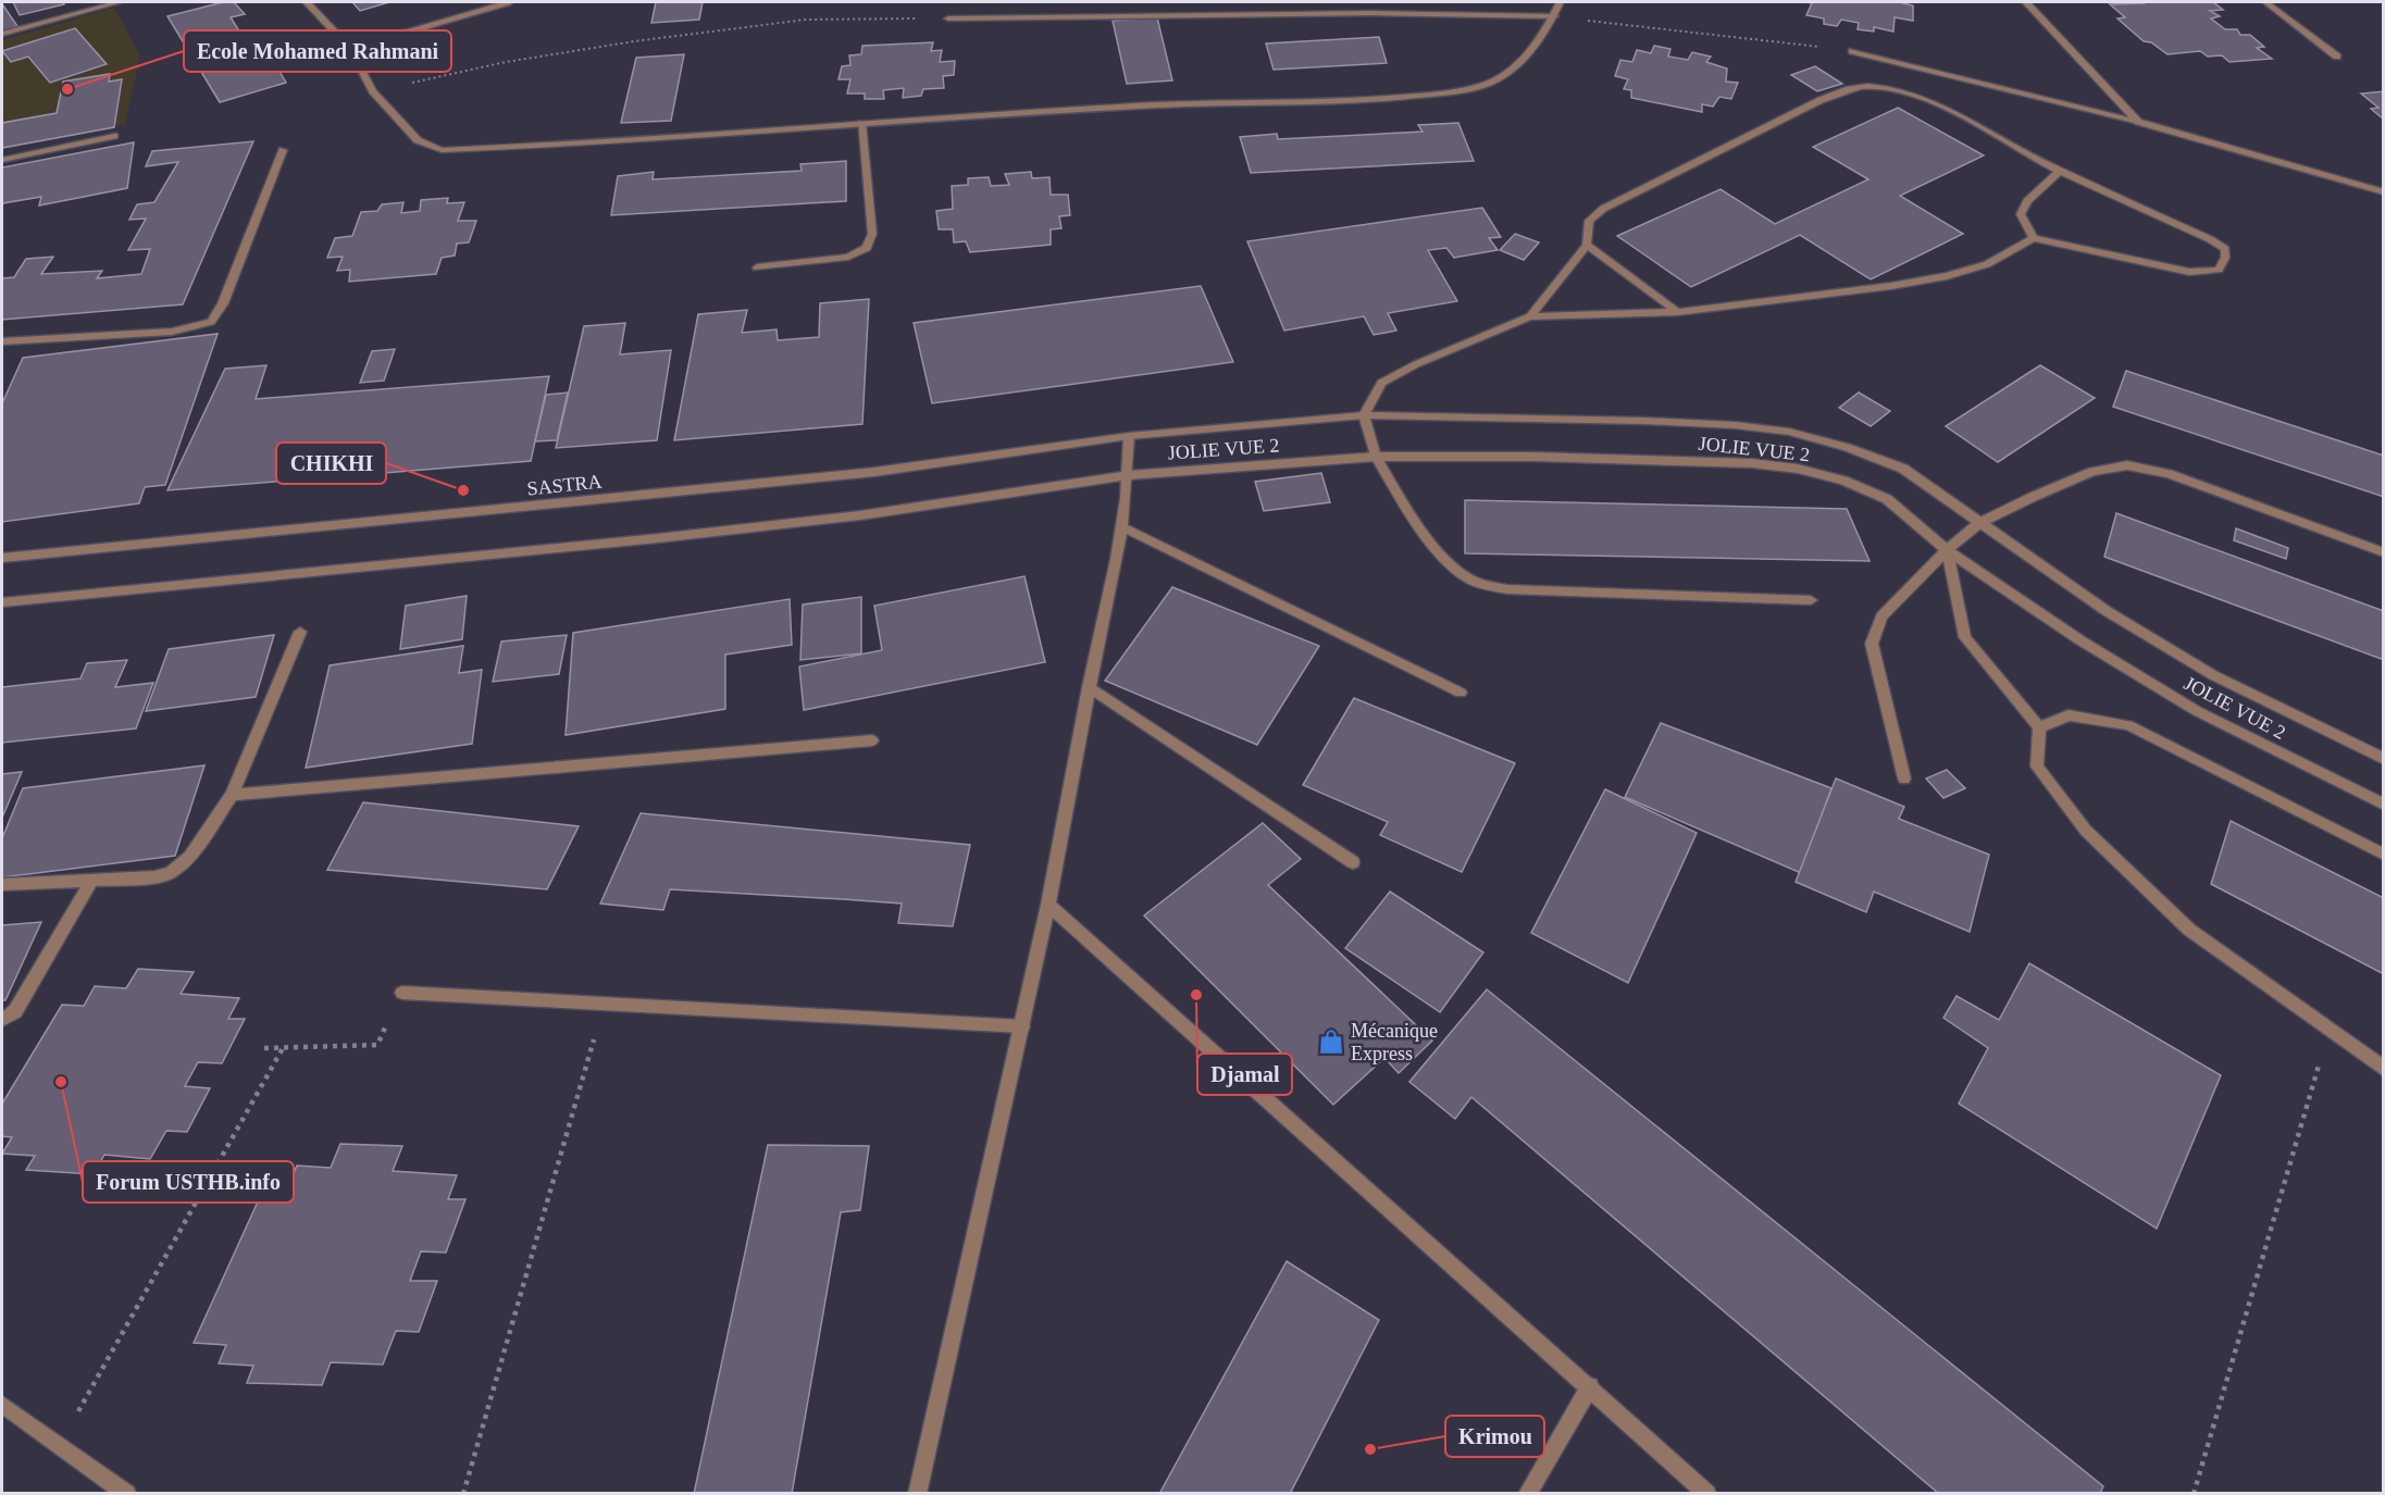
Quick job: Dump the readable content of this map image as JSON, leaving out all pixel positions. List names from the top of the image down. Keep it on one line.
{"streets":{"street":["JOLIE VUE 2","SASTRA"]},"crossings":[["JOLIE VUE 2","SASTRA"]],"places":{"other":["Ecole Mohamed Rahmani","CHIKHI","Djamal","Forum USTHB.info","Krimou"],"shop":["Mécanique Express"]}}
